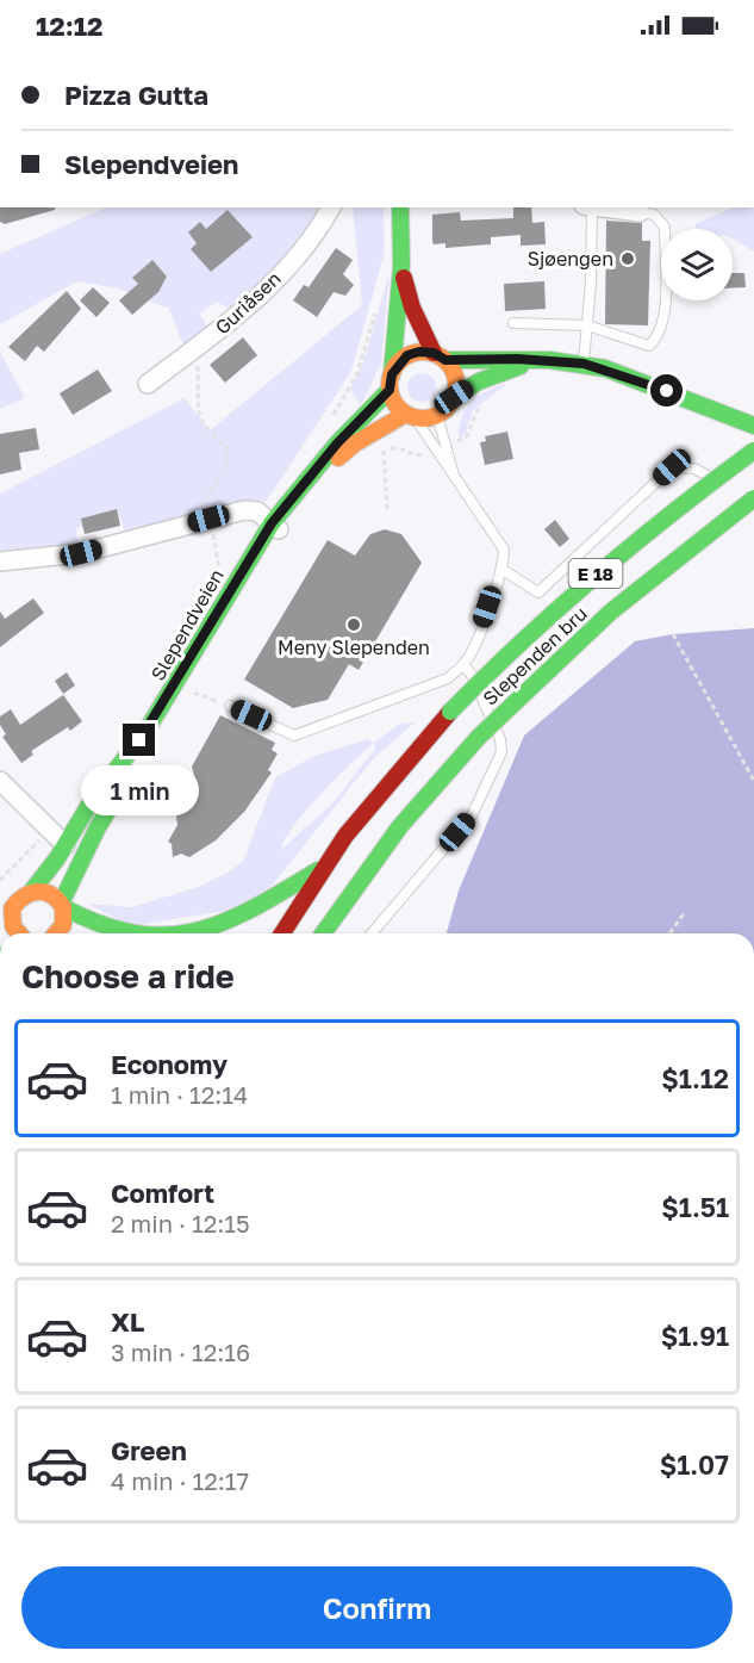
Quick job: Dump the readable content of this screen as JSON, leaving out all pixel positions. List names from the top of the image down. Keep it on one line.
{"streets":{"main road":["E 18","Slependveien","Slependen bru"],"street":["Guriåsen"]},"crossings":[["E 18","Slependveien"],["E 18","Slependen bru"]],"places":["Sjøengen","Meny Slependen"],"page":{"status":"12:12","banner":["Pizza Gutta","Slependveien"],"bubble":"1 min","heading":"Choose a ride","list":[{"name":"Economy","note":"1 min · 12:14","value":"$1.12"},{"name":"Comfort","note":"2 min · 12:15","value":"$1.51"},{"name":"XL","note":"3 min · 12:16","value":"$1.91"},{"name":"Green","note":"4 min · 12:17","value":"$1.07"}],"buttons":"Confirm"}}
